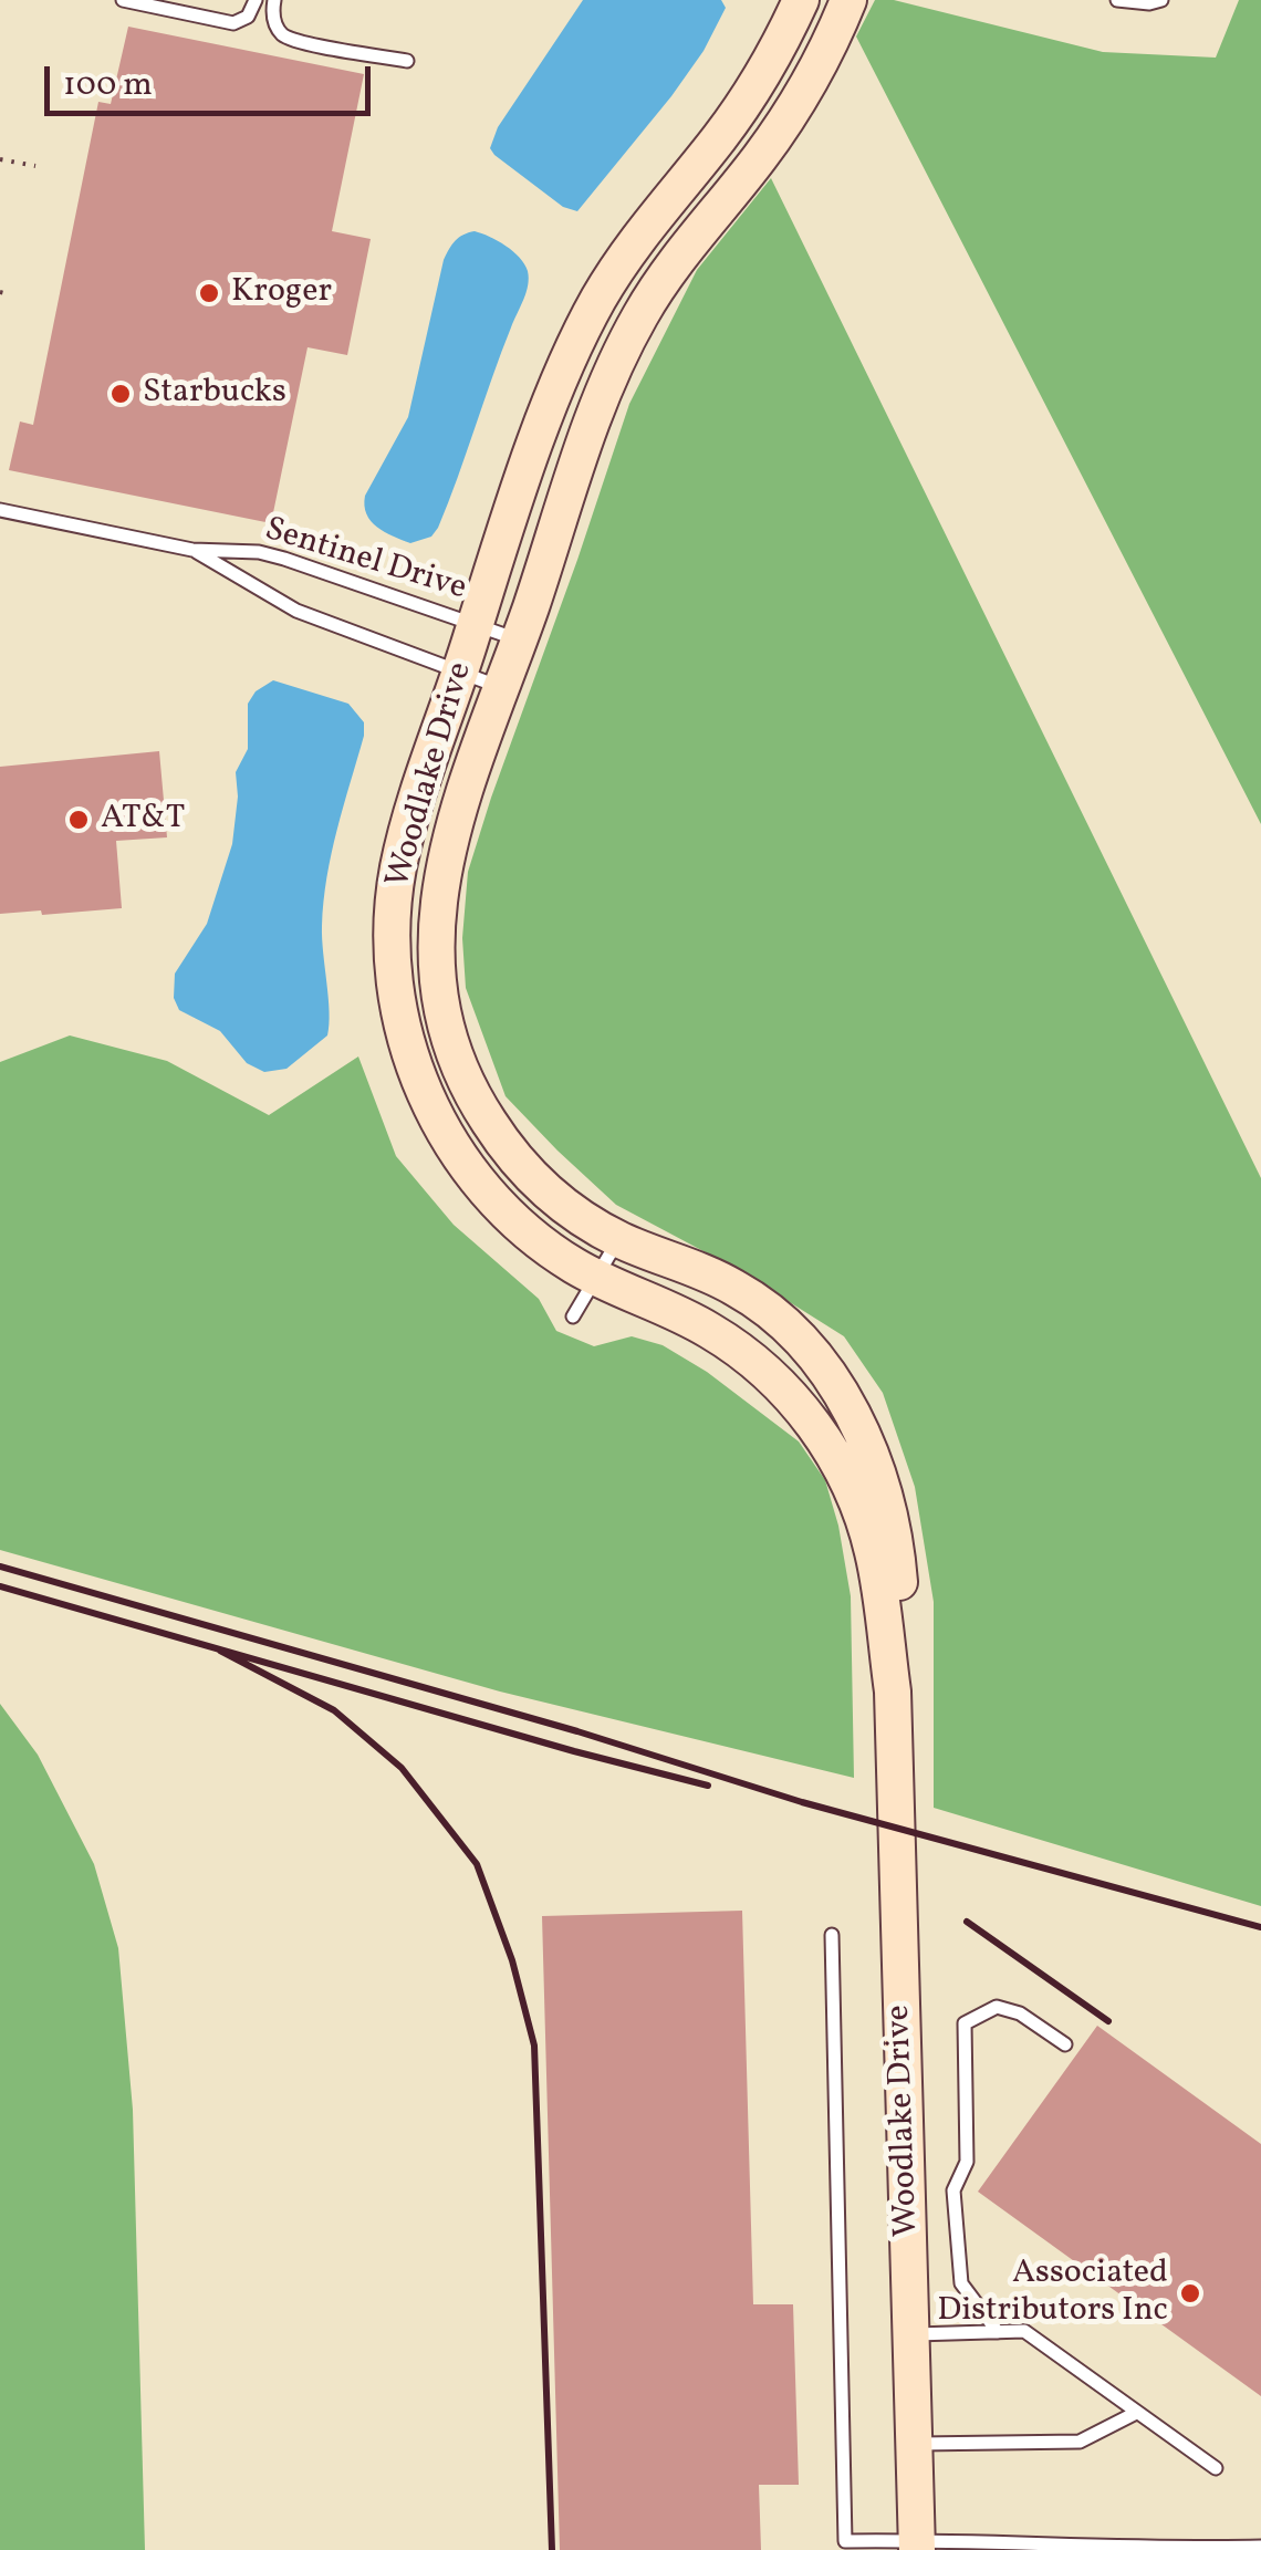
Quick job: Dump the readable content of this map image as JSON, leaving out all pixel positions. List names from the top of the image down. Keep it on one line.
{"streets":{"street":["Woodlake Drive"],"lane":["Sentinel Drive"]},"crossings":[["Sentinel Drive","Woodlake Drive"]],"places":["Kroger","Starbucks","AT&T","Associated Distributors Inc"],"scale_bar":"100 m"}
